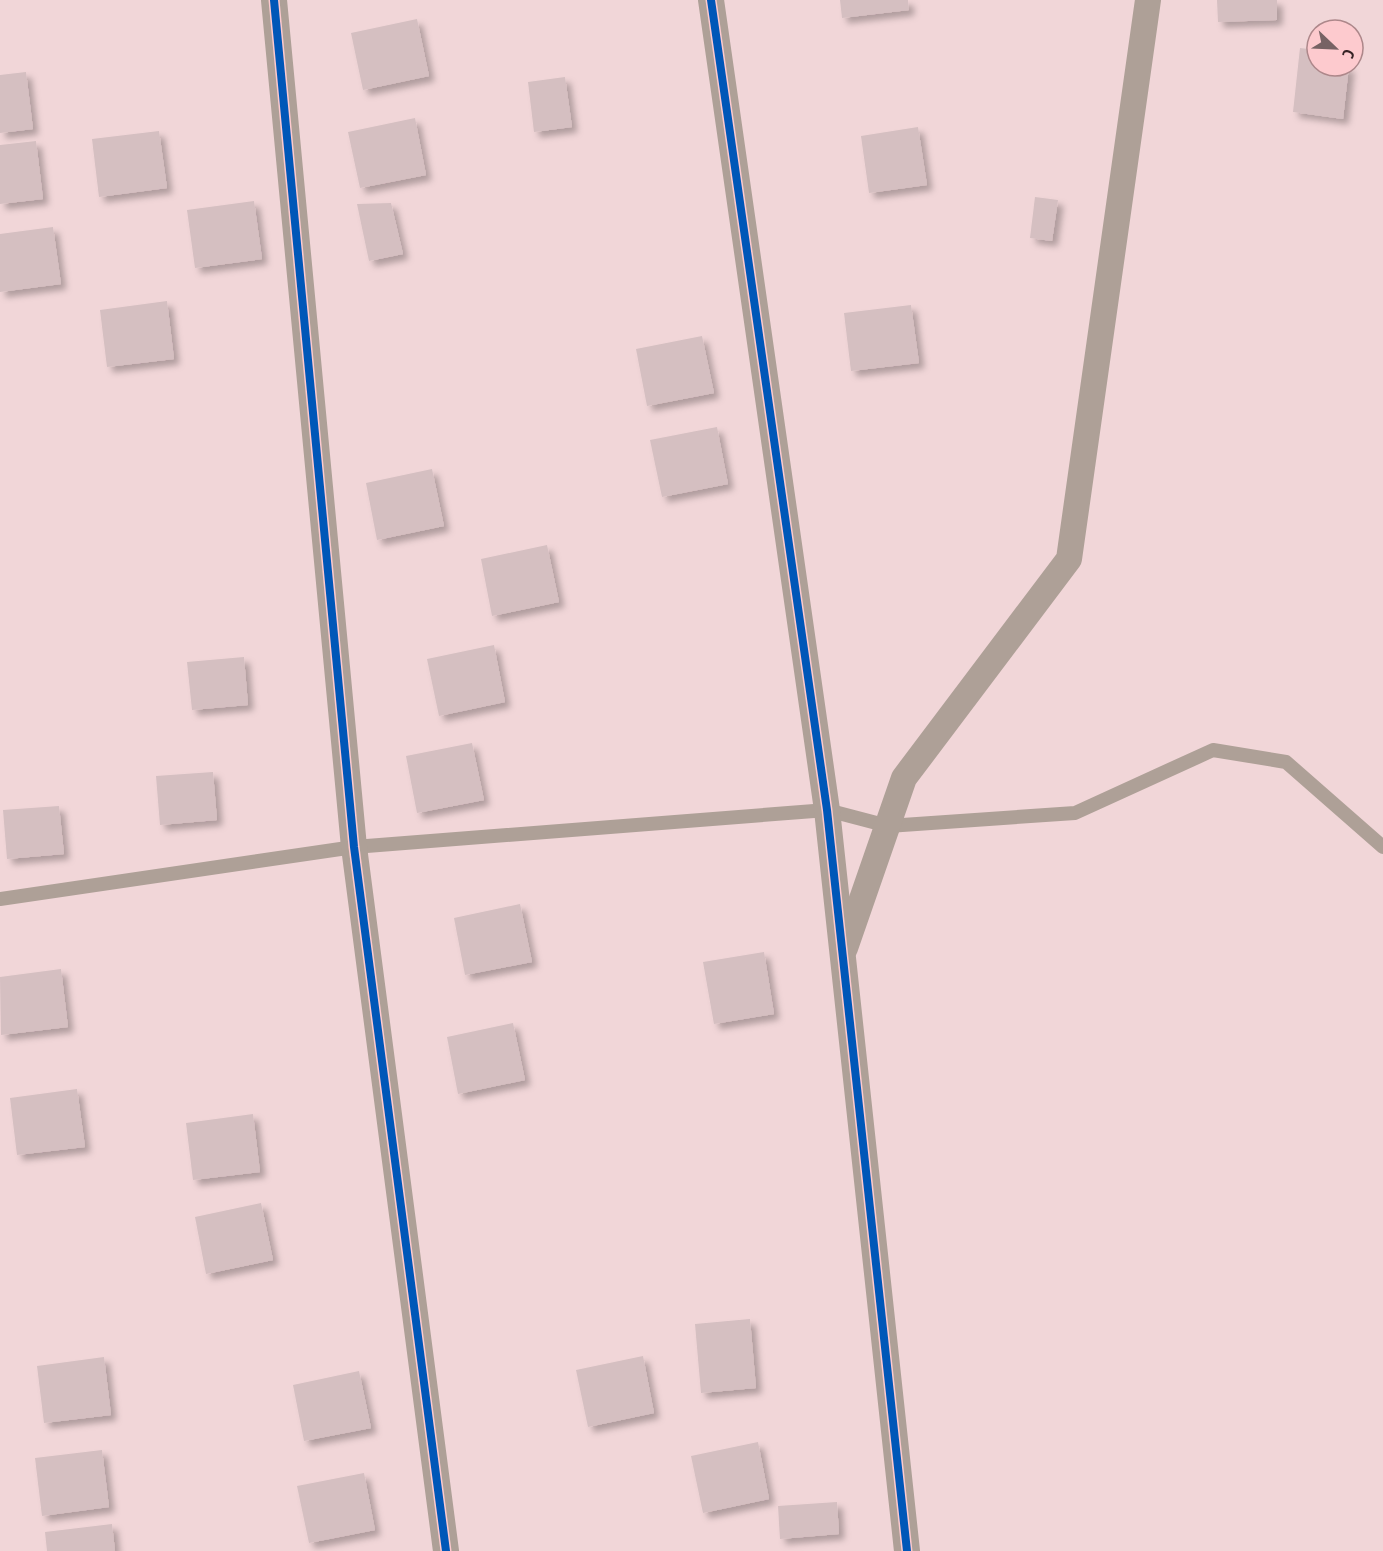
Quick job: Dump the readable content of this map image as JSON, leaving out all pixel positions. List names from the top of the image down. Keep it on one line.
{"north":"bottom right"}
